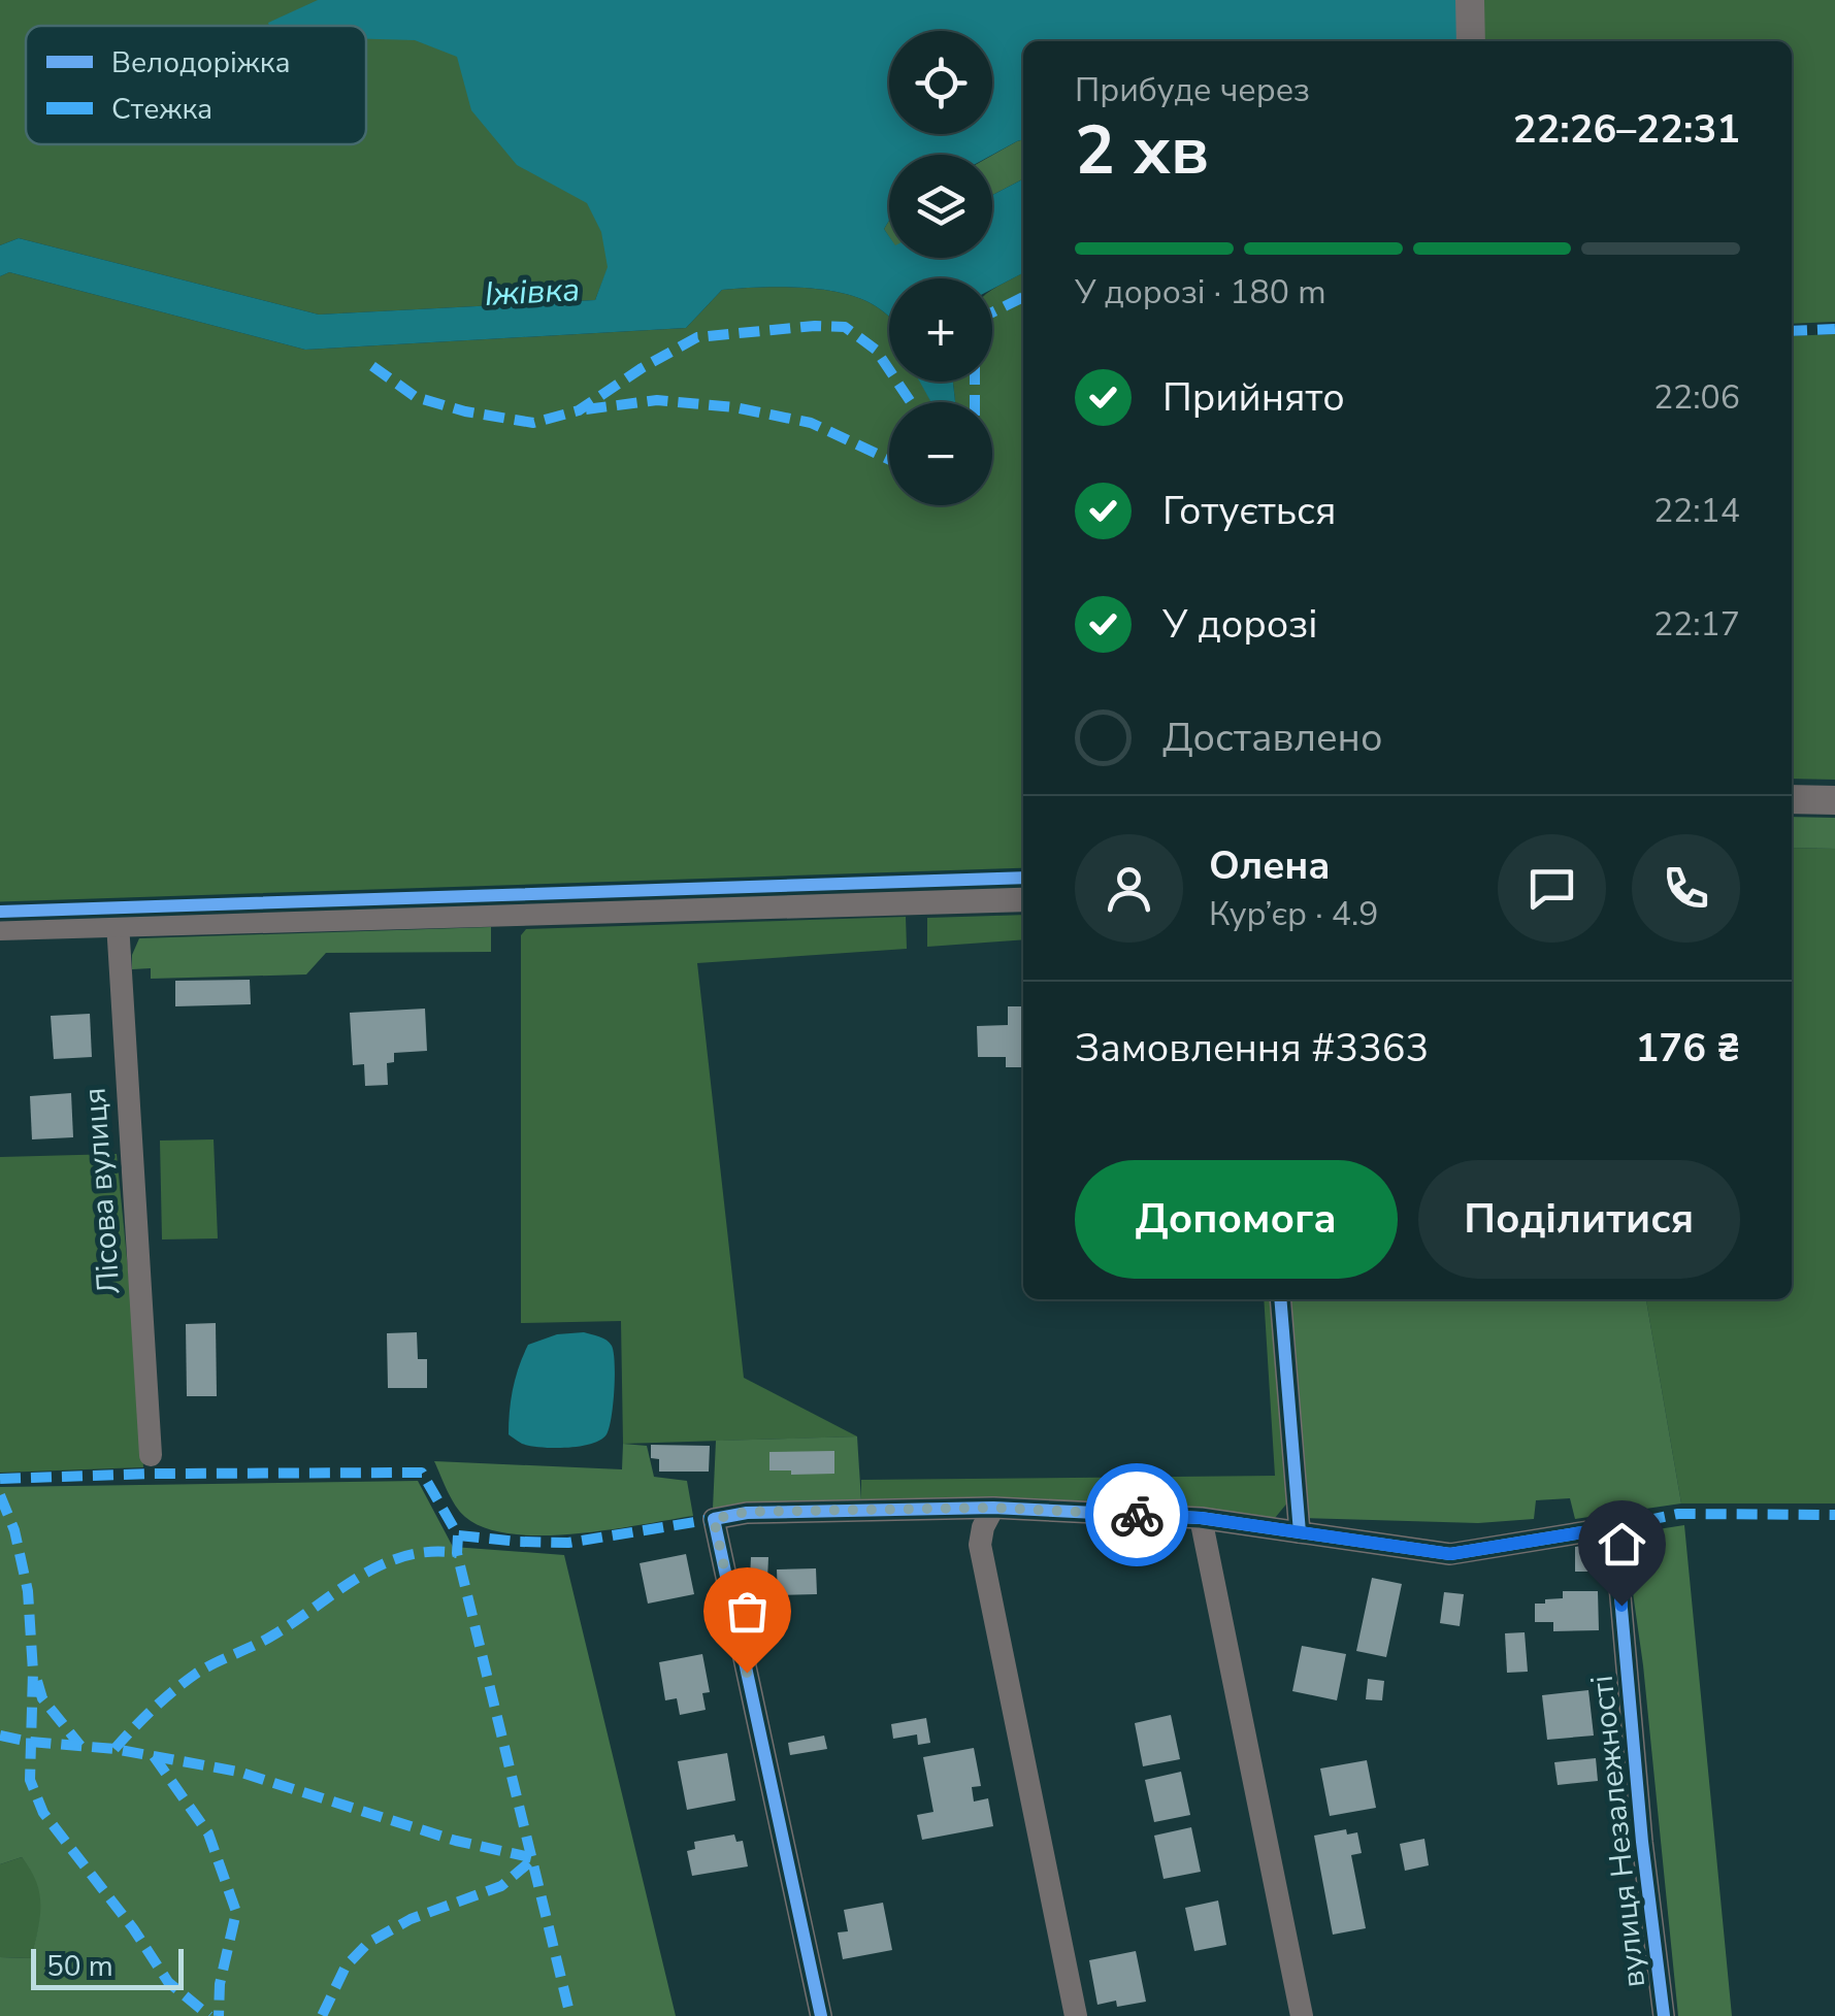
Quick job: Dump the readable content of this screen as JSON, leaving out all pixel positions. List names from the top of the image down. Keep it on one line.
{"streets":{"street":["Лісова вулиця","вулиця Незалежності"]},"water":["Іжівка"],"legend":["Велодоріжка","Стежка"],"scale_bar":"50 m","page":{"map_buttons":["+","−"],"heading":["2 хв","Прибуде через","22:26–22:31"],"panel":["Олена","Кур’єр · 4.9","Замовлення #3363","176 ₴"],"bar":"У дорозі · 180 m","list":[["Прийнято","22:06"],["Готується","22:14"],["У дорозі","22:17"],"Доставлено"],"buttons":["Допомога","Поділитися"],"scale":"50 m"}}
